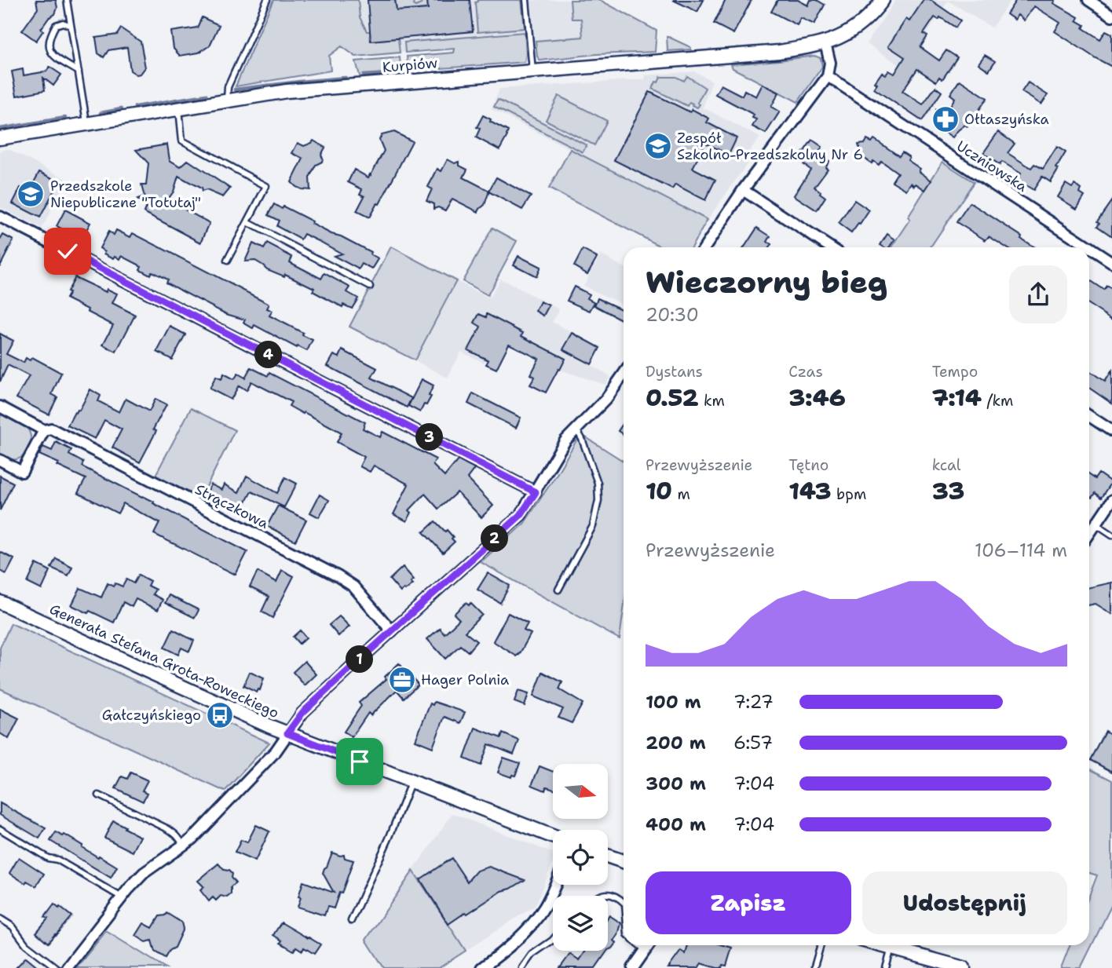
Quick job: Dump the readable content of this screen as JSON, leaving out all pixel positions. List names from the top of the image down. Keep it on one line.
{"streets":{"street":["Kurpiów","Uczniowska","Strączkowa","Generała Stefana Grota-Roweckiego"]},"places":{"pharmacy":["Ołtaszyńska"],"school or university":["Zespół Szkolno-Przedszkolny Nr 6","Przedszkole Niepubliczne \"Totutaj\""],"office":["Hager Polnia"],"bus stop":["Gałczyńskiego"]},"north":"right","page":{"heading":["Wieczorny bieg","20:30"],"pins":["4","3","2","1"],"stats":[["Dystans","0.52 km"],["Czas","3:46"],["Tempo","7:14 /km"],["Przewyższenie","10 m"],["Tętno","143 bpm"],["kcal","33"]],"chart":["Przewyższenie","106–114 m"],"list":[{"name":"100 m","note":"7:27"},{"name":"200 m","note":"6:57"},{"name":"300 m","note":"7:04"},{"name":"400 m","note":"7:04"}],"buttons":["Zapisz","Udostępnij"]}}
